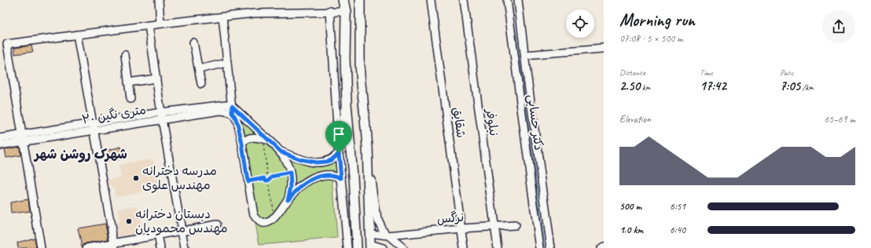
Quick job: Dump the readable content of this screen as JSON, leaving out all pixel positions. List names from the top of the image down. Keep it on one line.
{"streets":{"street":["۲۰ متری نگین","شقایق","نیلوفر","دکتر حسابی","نرگس"]},"crossings":[["شقایق","نرگس"],["نیلوفر","نرگس"]],"districts":["شهرک روشن شهر"],"places":["مدرسه دخترانه مهندس علوی","دبستان دخترانه مهندس محمودیان"],"page":{"heading":["Morning run","07:08 · 5 × 500 m"],"stats":[["Distance","2.50 km"],["Time","17:42"],["Pace","7:05 /km"]],"chart":["Elevation","65–69 m"],"list":[{"name":"500 m","note":"6:51"},{"name":"1.0 km","note":"6:40"}]}}
